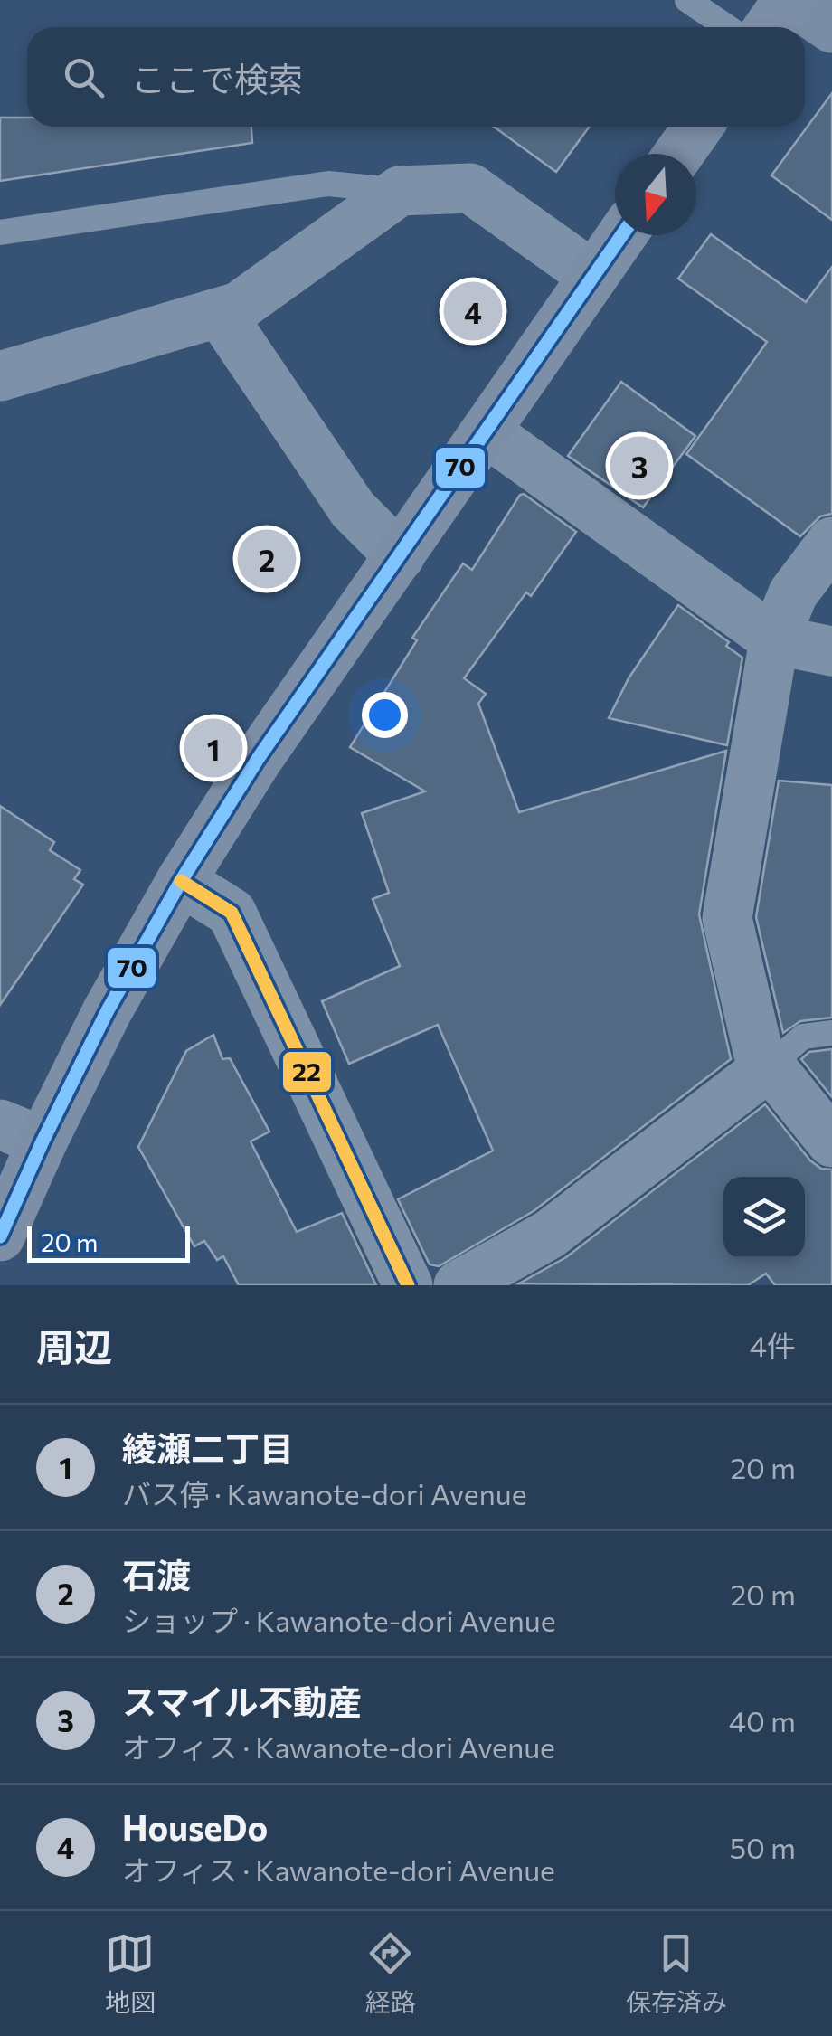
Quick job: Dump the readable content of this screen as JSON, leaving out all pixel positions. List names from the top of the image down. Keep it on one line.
{"lines":["transit line 70","transit line 22"],"scale_bar":"20 m","north":"bottom","page":{"search":"ここで検索","pins":["4","3","2","1"],"scale":"20 m","heading":["周辺","4件"],"list":[{"mark":"1","name":"綾瀬二丁目","note":"バス停 · Kawanote-dori Avenue","value":"20 m"},{"mark":"2","name":"石渡","note":"ショップ · Kawanote-dori Avenue","value":"20 m"},{"mark":"3","name":"スマイル不動産","note":"オフィス · Kawanote-dori Avenue","value":"40 m"},{"mark":"4","name":"HouseDo","note":"オフィス · Kawanote-dori Avenue","value":"50 m"}],"nav":["地図","経路","保存済み"]}}
